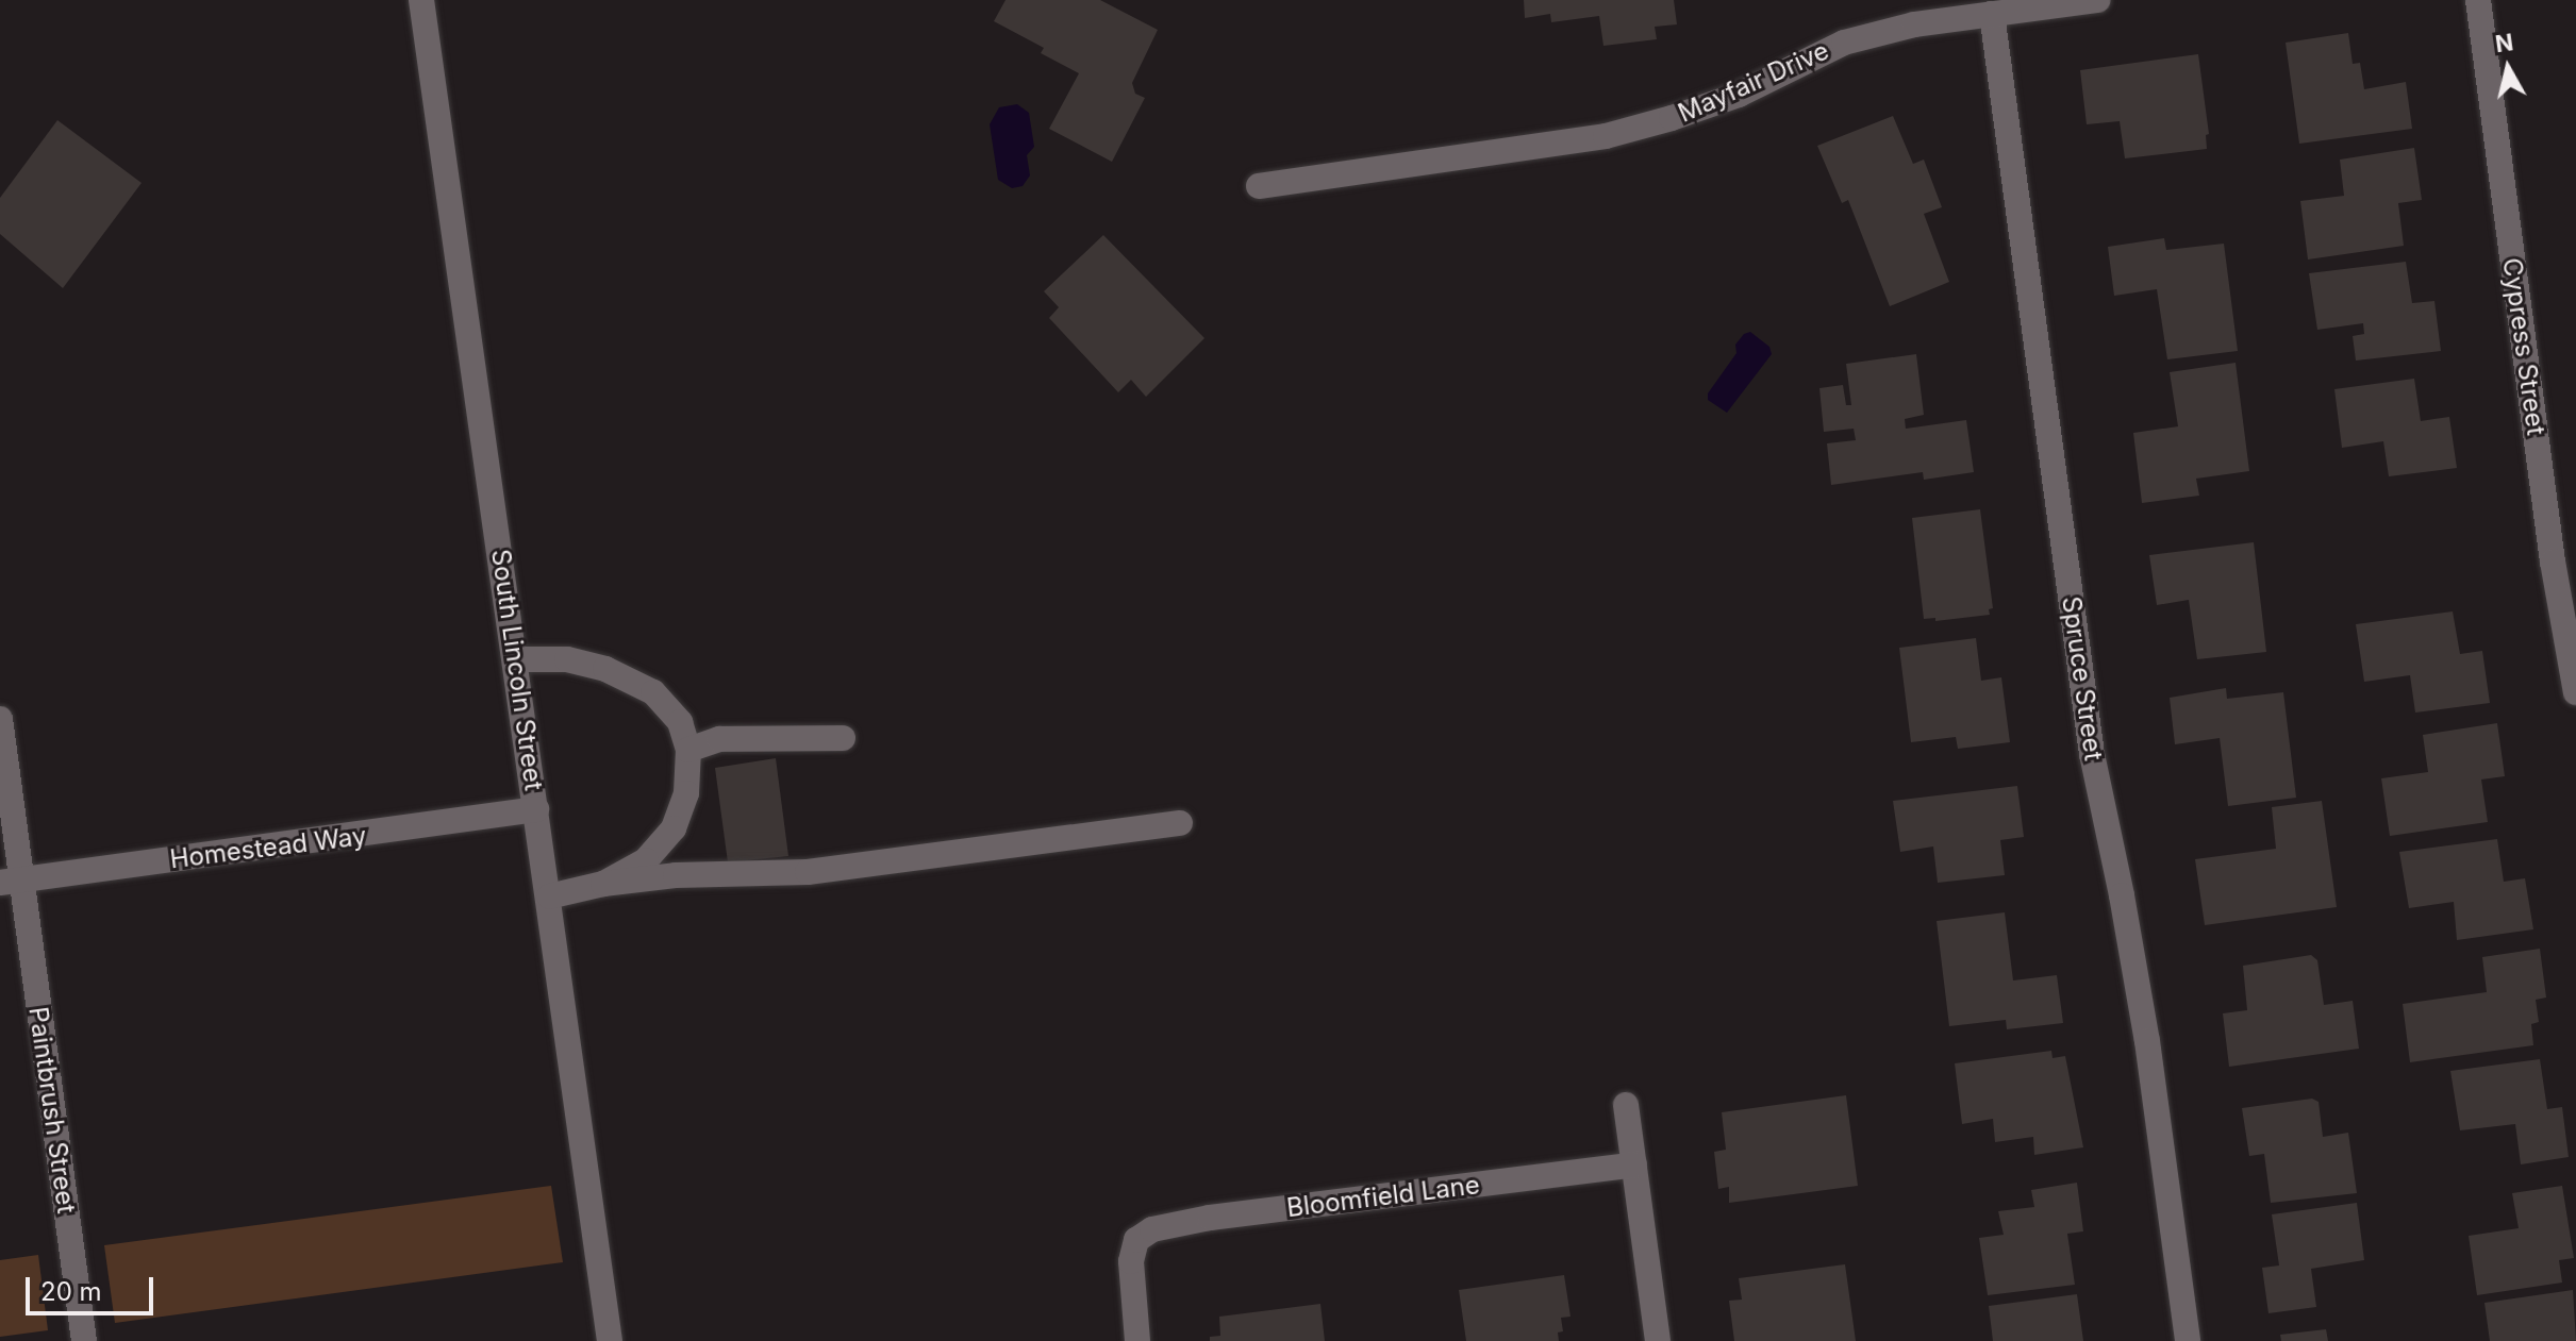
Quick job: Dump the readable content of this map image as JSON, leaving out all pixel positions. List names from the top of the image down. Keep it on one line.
{"streets":{"street":["Mayfair Drive","Cypress Street","South Lincoln Street","Spruce Street","Homestead Way","Paintbrush Street","Bloomfield Lane"]},"crossings":[["Mayfair Drive","Spruce Street"],["South Lincoln Street","Homestead Way"],["Homestead Way","Paintbrush Street"]],"scale_bar":"20 m","north":"top"}
